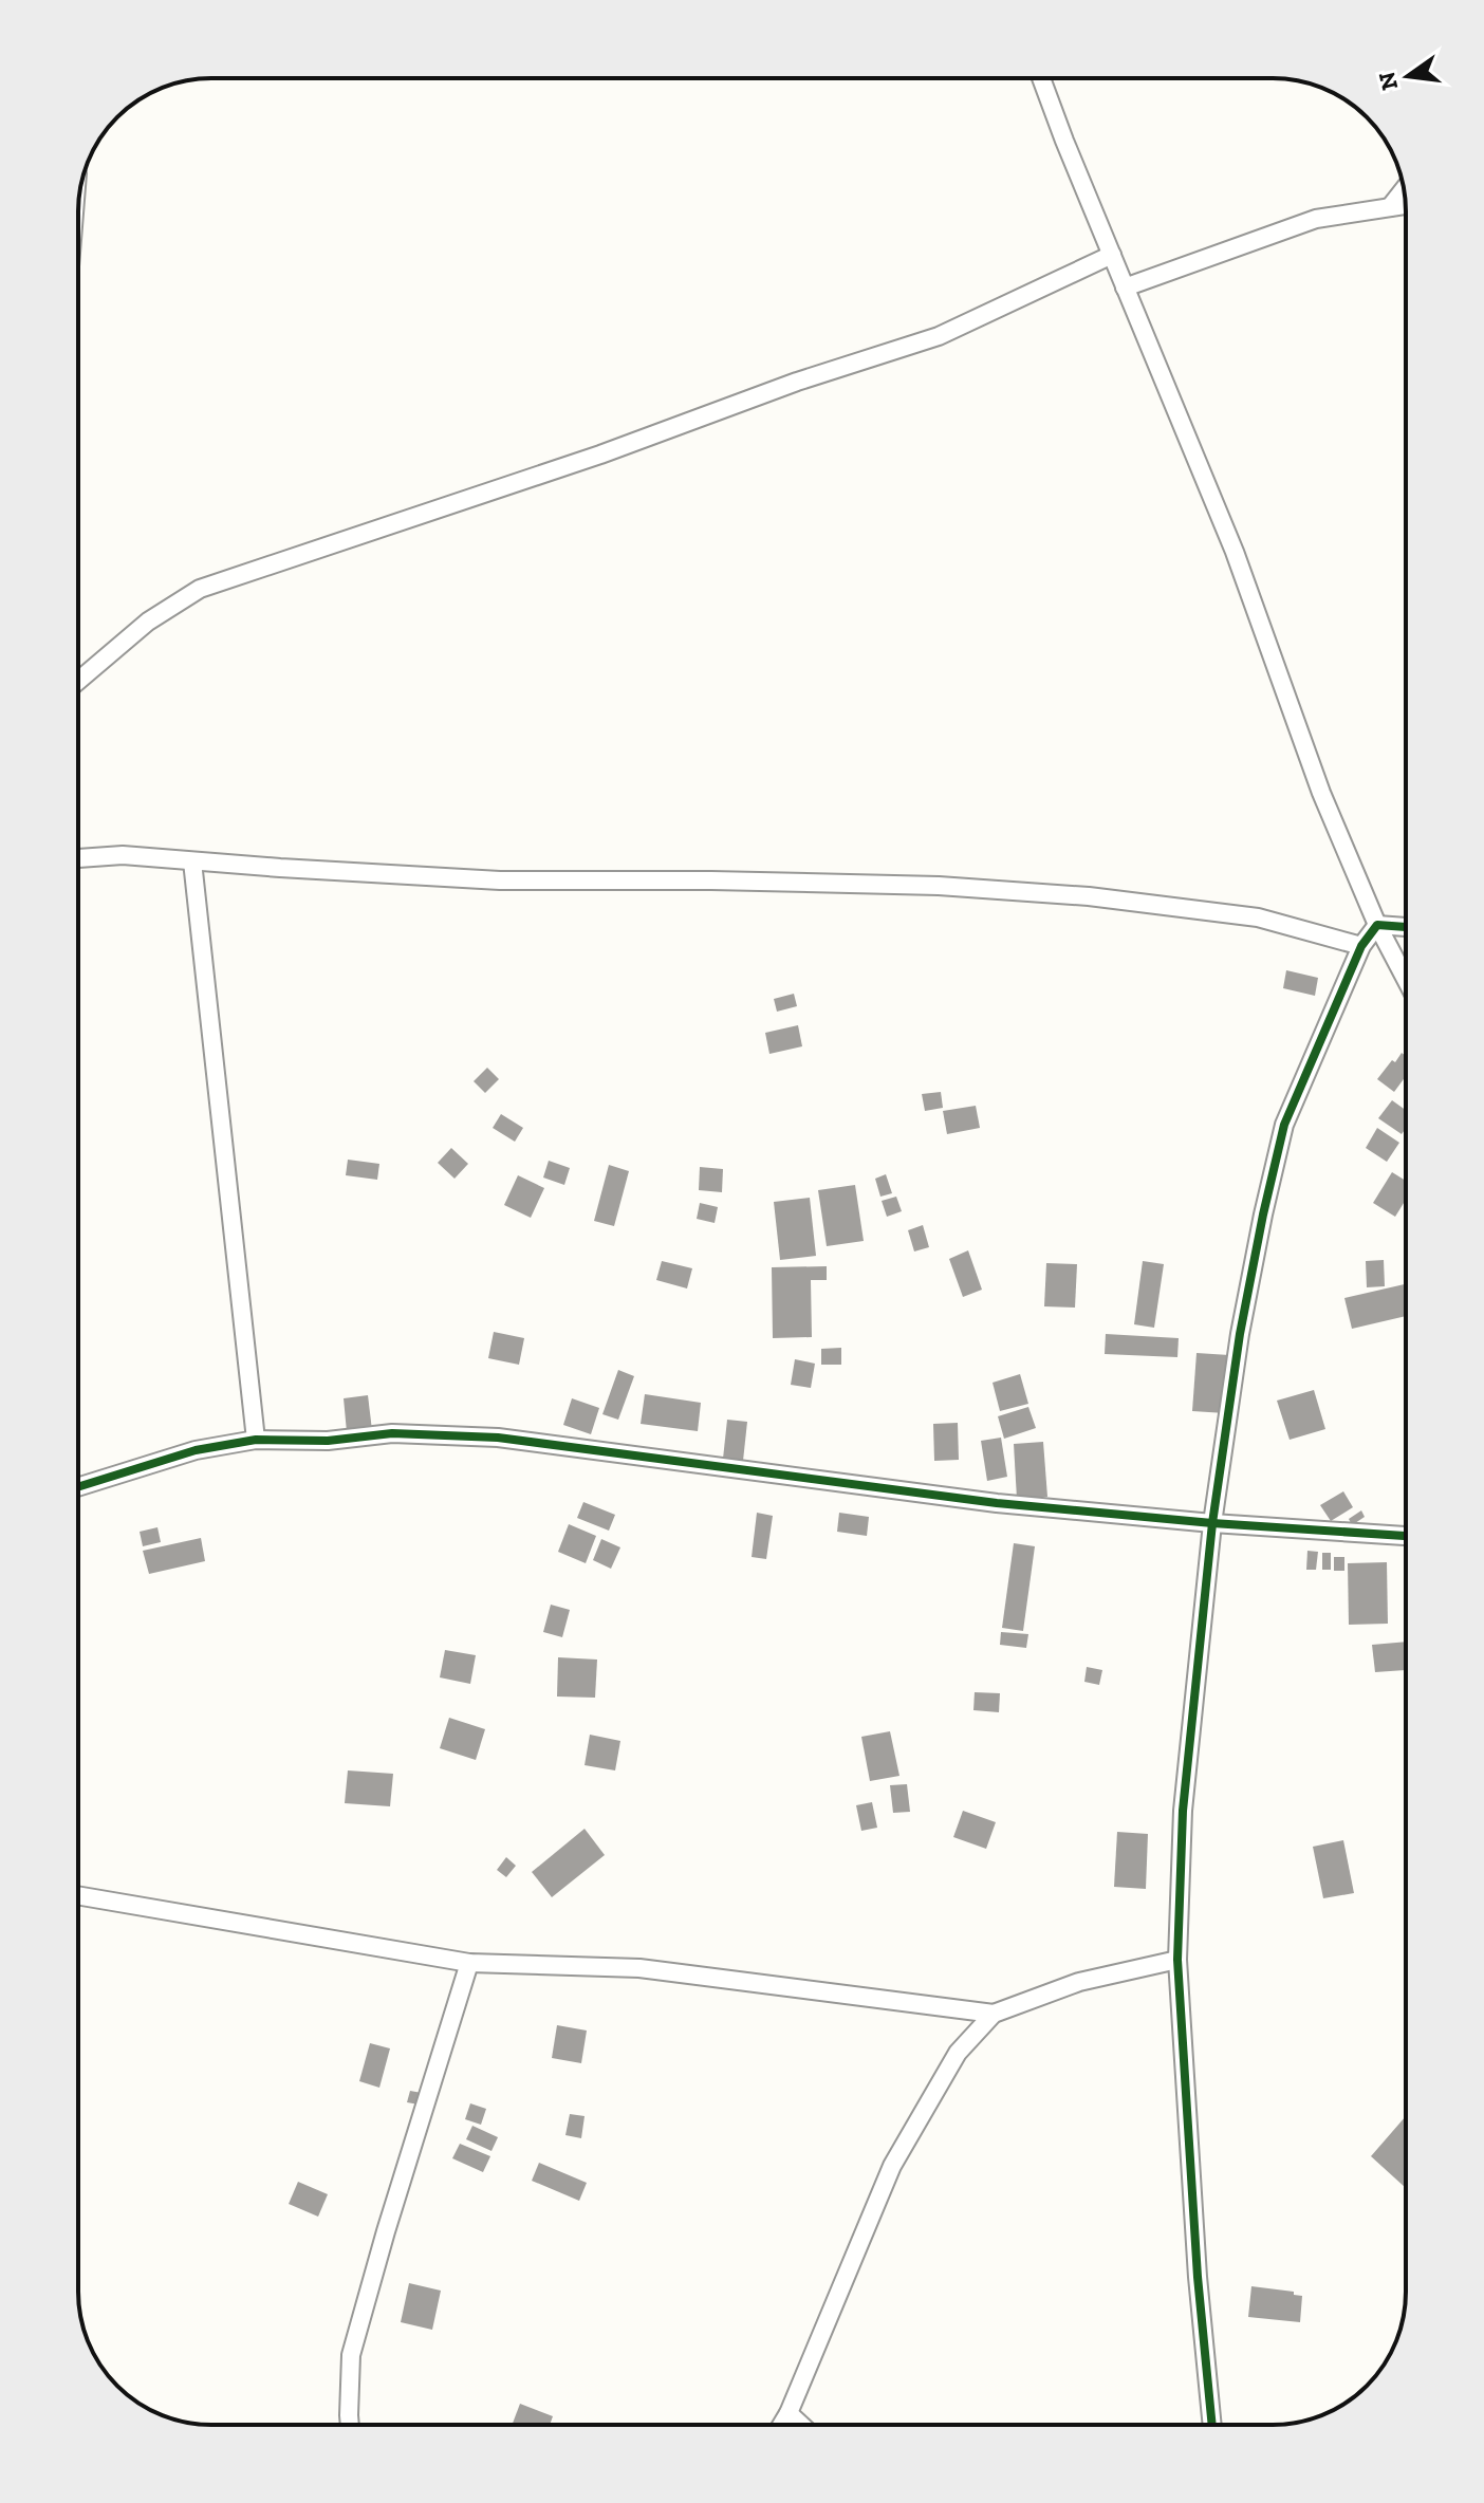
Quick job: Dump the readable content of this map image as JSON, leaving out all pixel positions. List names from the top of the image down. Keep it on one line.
{"north":"left"}
